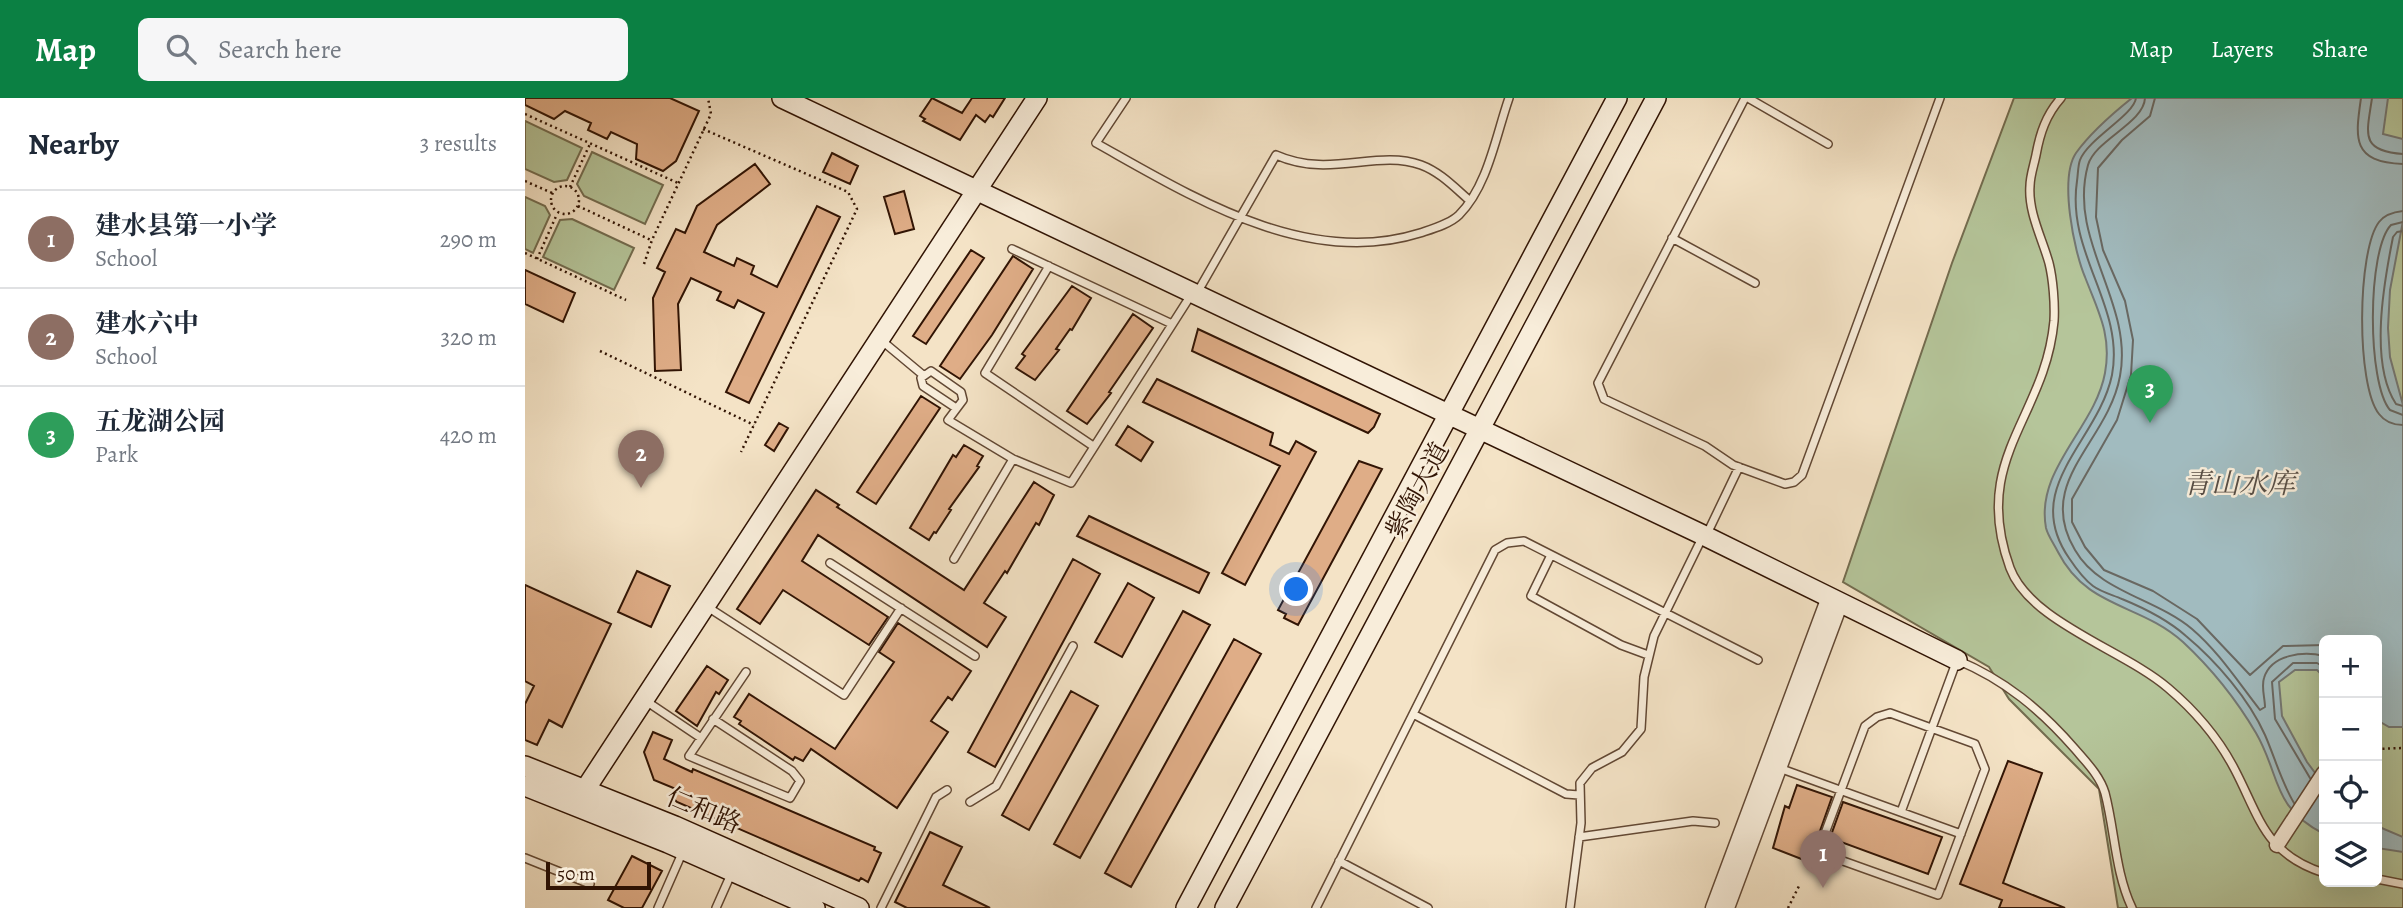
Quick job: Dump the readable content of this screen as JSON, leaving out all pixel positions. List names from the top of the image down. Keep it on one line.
{"streets":{"main road":["紫陶大道","仁和路"]},"water":["青山水库"],"scale_bar":"50 m","page":{"header":"Map","search":"Search here","nav":["Map","Layers","Share"],"heading":["Nearby","3 results"],"list":[{"mark":"1","name":"建水县第一小学","note":"School","value":"290 m"},{"mark":"2","name":"建水六中","note":"School","value":"320 m"},{"mark":"3","name":"五龙湖公园","note":"Park","value":"420 m"}],"pins":["3","2","1"],"map_buttons":["+","−"],"scale":"50 m"}}
